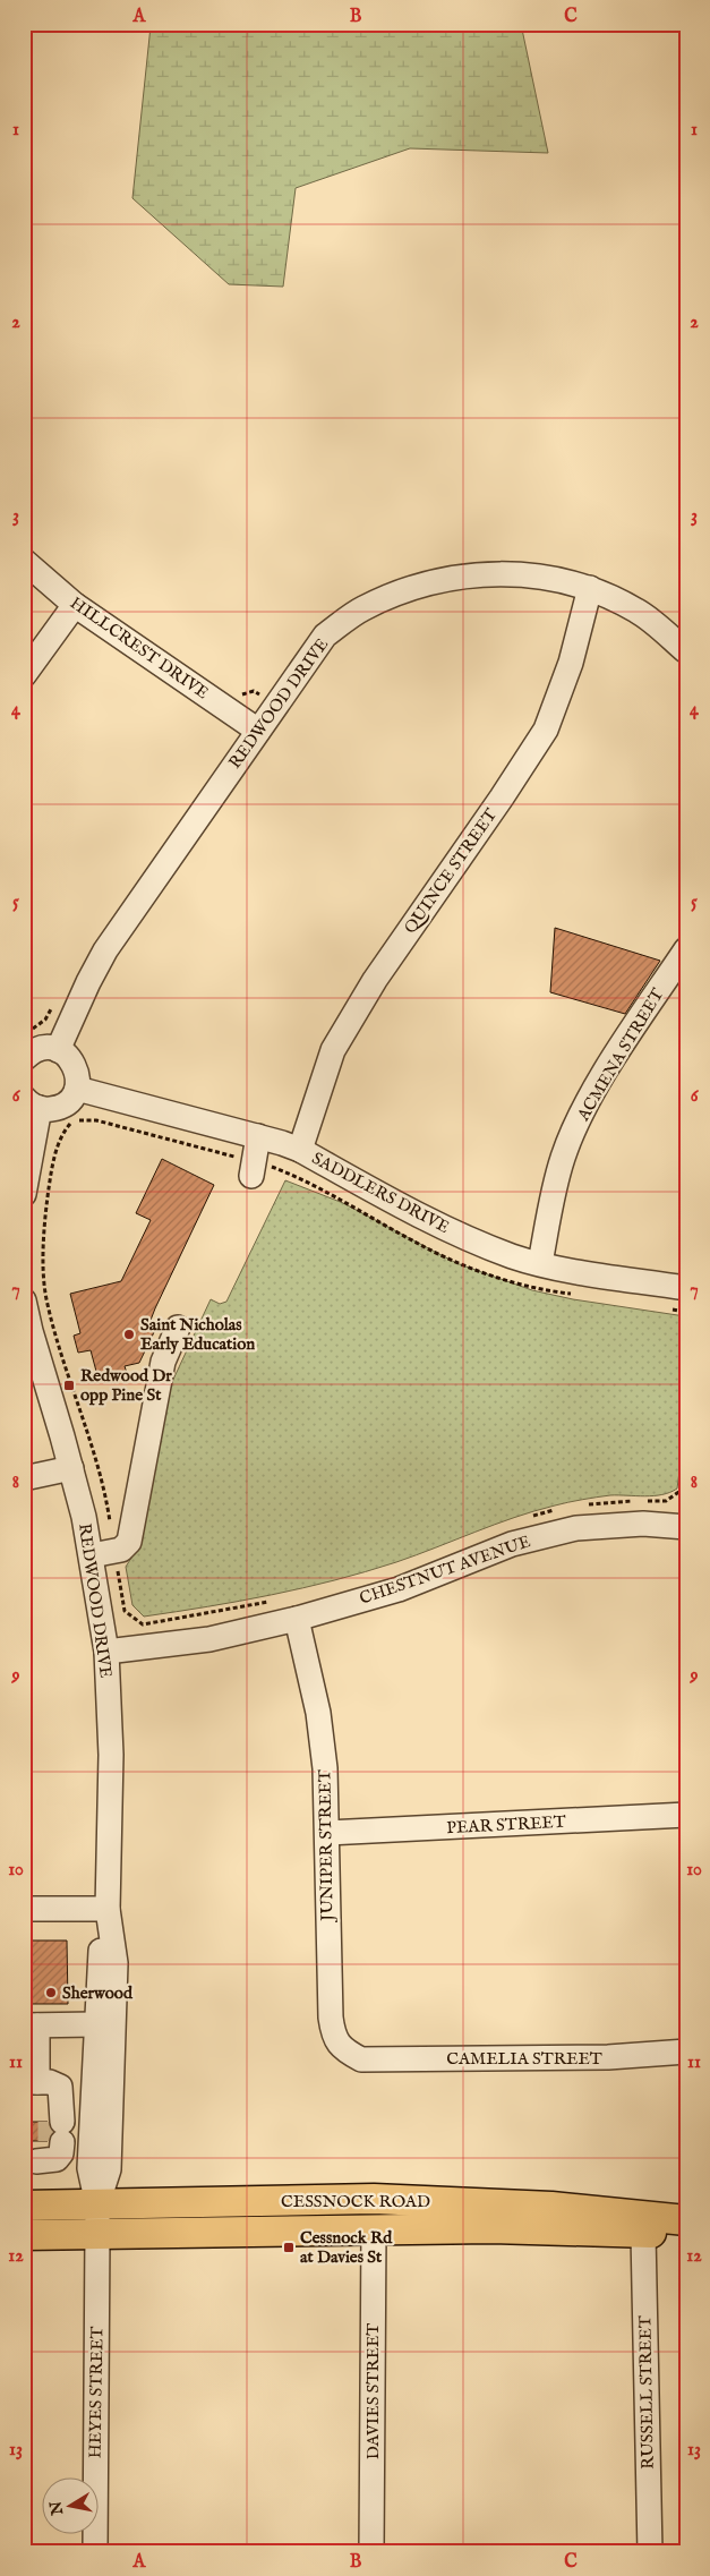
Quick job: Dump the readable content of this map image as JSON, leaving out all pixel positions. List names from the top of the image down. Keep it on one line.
{"streets":{"main road":["CESSNOCK ROAD"],"street":["HILLCREST DRIVE","REDWOOD DRIVE","QUINCE STREET","ACMENA STREET","SADDLERS DRIVE","CHESTNUT AVENUE","PEAR STREET","JUNIPER STREET","CAMELIA STREET","DAVIES STREET","HEYES STREET","RUSSELL STREET"]},"crossings":[["HILLCREST DRIVE","REDWOOD DRIVE"],["REDWOOD DRIVE","QUINCE STREET"],["REDWOOD DRIVE","CHESTNUT AVENUE"],["REDWOOD DRIVE","CESSNOCK ROAD"],["REDWOOD DRIVE","HEYES STREET"],["QUINCE STREET","SADDLERS DRIVE"],["ACMENA STREET","SADDLERS DRIVE"],["CHESTNUT AVENUE","JUNIPER STREET"],["PEAR STREET","JUNIPER STREET"],["JUNIPER STREET","CAMELIA STREET"],["CESSNOCK ROAD","DAVIES STREET"],["CESSNOCK ROAD","HEYES STREET"],["CESSNOCK ROAD","RUSSELL STREET"]],"places":{"other":["Saint Nicholas Early Education","Sherwood"],"transit":["Redwood Dr opp Pine St","Cessnock Rd at Davies St"]},"north":"left","grid":{"columns":["A","B","C"],"rows":["1","2","3","4","5","6","7","8","9","10","11","12","13"]}}
